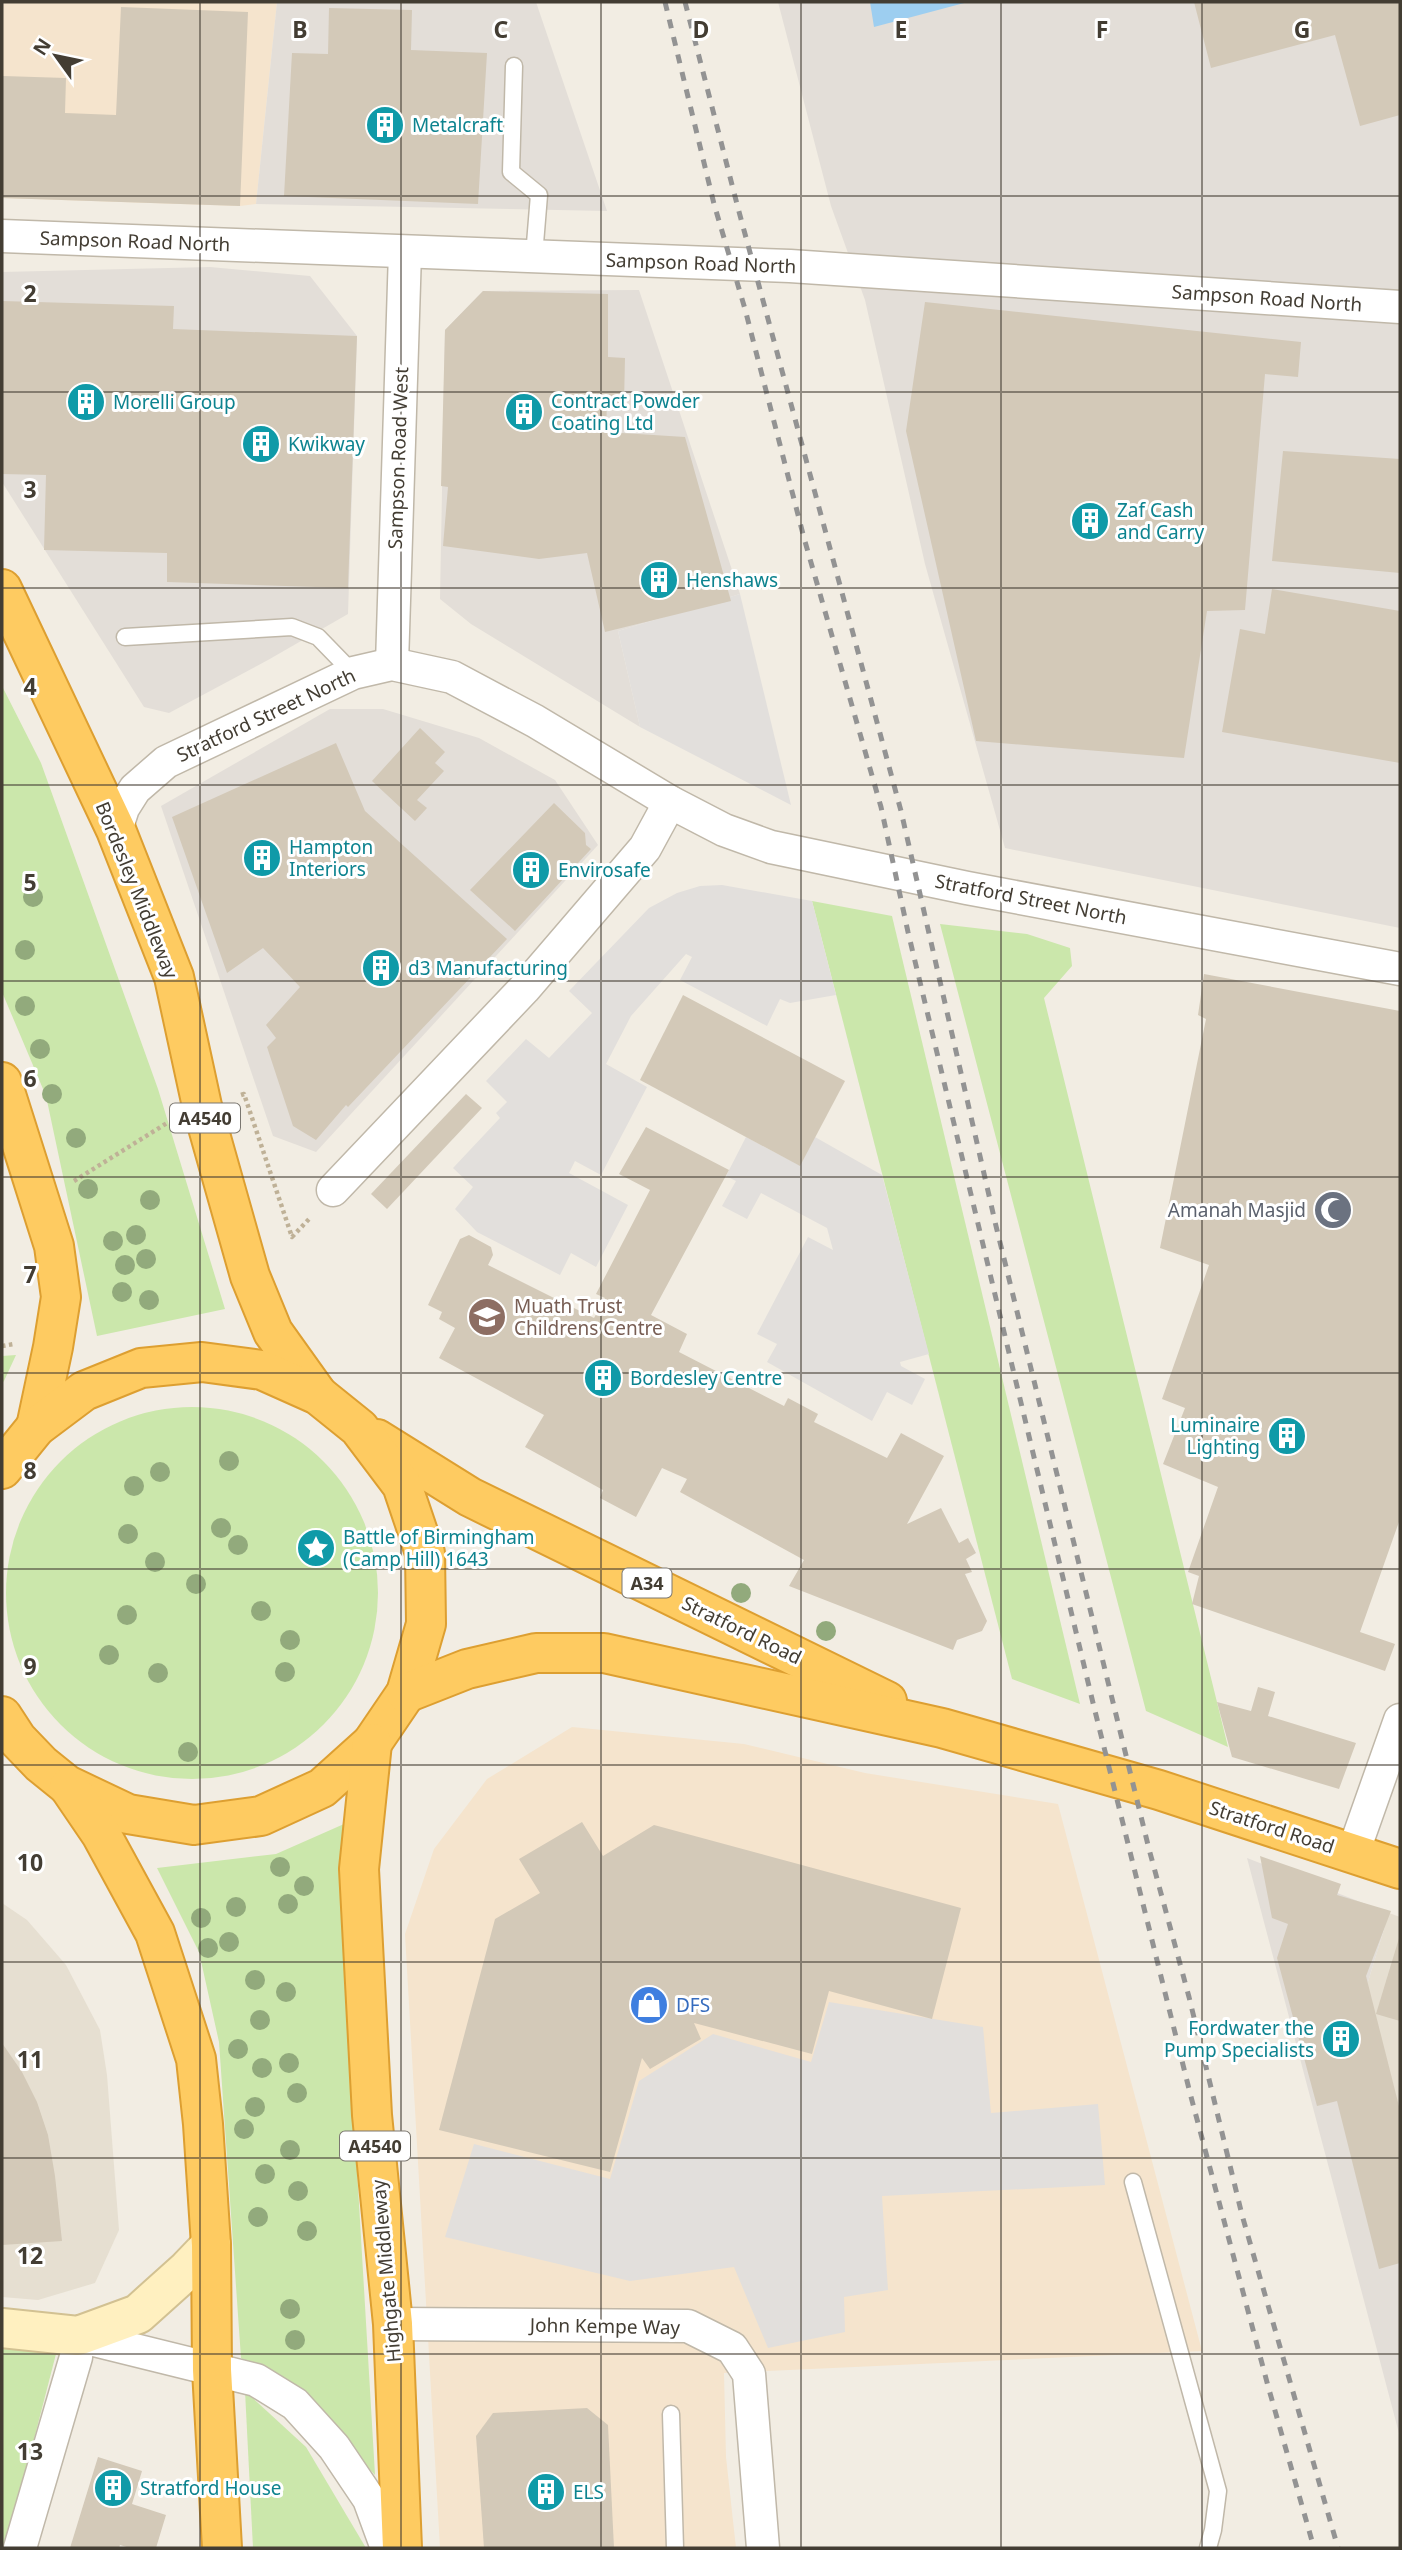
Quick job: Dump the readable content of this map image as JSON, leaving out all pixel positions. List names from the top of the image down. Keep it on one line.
{"streets":{"highway":["Bordesley Middleway","A4540","A34","Stratford Road","Highgate Middleway"],"street":["Sampson Road North","Sampson Road West","Stratford Street North","John Kempe Way"]},"crossings":[["Sampson Road North","Sampson Road West"],["Sampson Road West","Stratford Street North"],["Stratford Street North","Bordesley Middleway"],["Highgate Middleway","John Kempe Way"]],"places":{"building":["Metalcraft","Morelli Group","Contract Powder Coating Ltd","Kwikway","Zaf Cash and Carry","Henshaws","Hampton Interiors","Envirosafe","d3 Manufacturing","Bordesley Centre","Luminaire Lighting","Fordwater the Pump Specialists","Stratford House","ELS"],"mosque":["Amanah Masjid"],"school or university":["Muath Trust Childrens Centre"],"place":["Battle of Birmingham (Camp Hill) 1643"],"shop":["DFS"]},"north":"top left","grid":{"columns":["B","C","D","E","F","G"],"rows":["2","3","4","5","6","7","8","9","10","11","12","13"]}}
